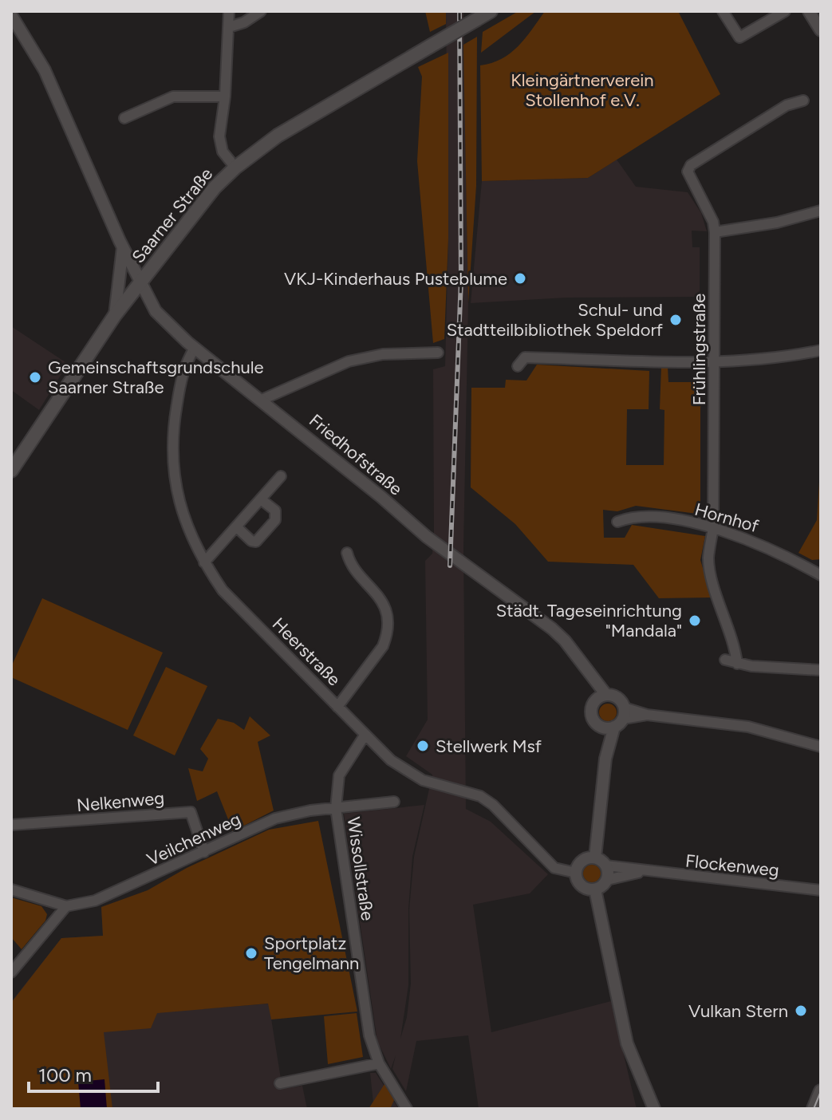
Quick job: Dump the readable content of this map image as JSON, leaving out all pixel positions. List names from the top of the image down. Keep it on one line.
{"streets":{"main road":["Saarner Straße"],"street":["Frühlingstraße","Friedhofstraße","Hornhof","Heerstraße","Nelkenweg","Veilchenweg","Flockenweg","Wissollstraße"]},"crossings":[["Saarner Straße","Friedhofstraße"],["Frühlingstraße","Hornhof"],["Friedhofstraße","Heerstraße"],["Heerstraße","Flockenweg"],["Heerstraße","Wissollstraße"],["Nelkenweg","Veilchenweg"],["Veilchenweg","Wissollstraße"]],"parks":["Kleingärtnerverein Stollenhof e.V."],"places":["VKJ-Kinderhaus Pusteblume","Schul- und Stadtteilbibliothek Speldorf","Gemeinschaftsgrundschule Saarner Straße","Städt. Tageseinrichtung \"Mandala\"","Stellwerk Msf","Sportplatz Tengelmann","Vulkan Stern"],"scale_bar":"100 m"}
